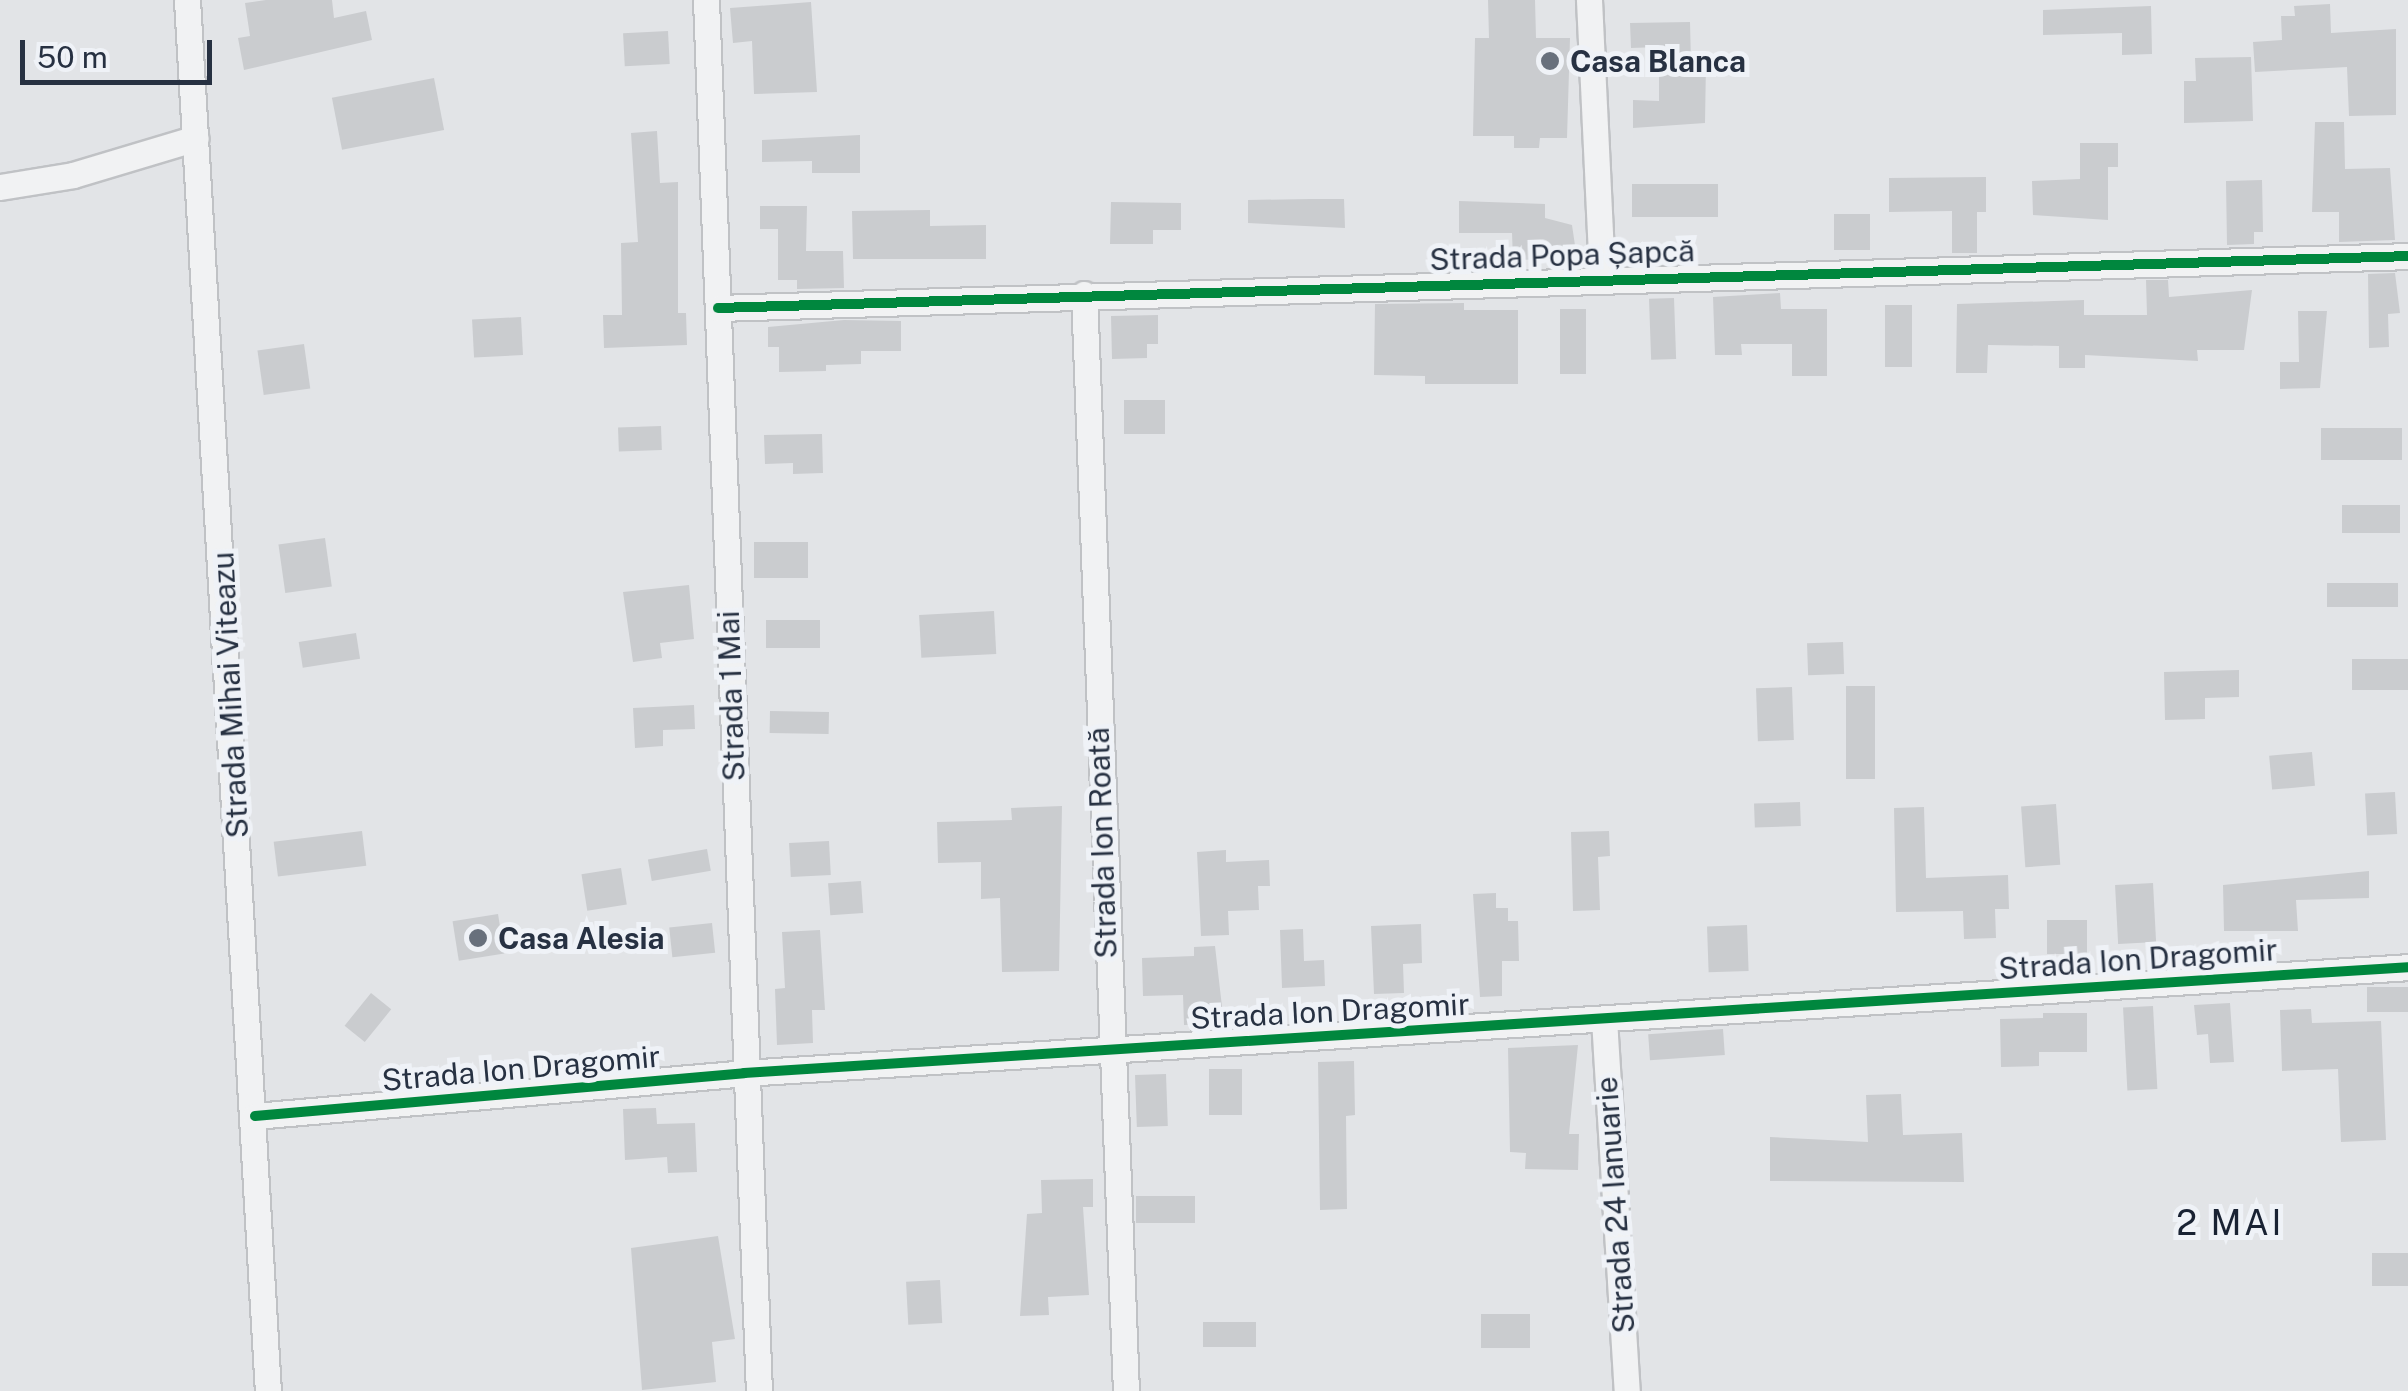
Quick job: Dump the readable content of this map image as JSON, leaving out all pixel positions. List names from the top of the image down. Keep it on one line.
{"streets":{"street":["Strada Popa Șapcă","Strada Mihai Viteazu","Strada 1 Mai","Strada Ion Roată","Strada Ion Dragomir","Strada 24 Ianuarie"]},"crossings":[["Strada Popa Șapcă","Strada 1 Mai"],["Strada Popa Șapcă","Strada Ion Roată"],["Strada Mihai Viteazu","Strada Ion Dragomir"],["Strada 1 Mai","Strada Ion Dragomir"],["Strada Ion Roată","Strada Ion Dragomir"],["Strada Ion Dragomir","Strada 24 Ianuarie"]],"districts":["2 MAI"],"places":["Casa Blanca","Casa Alesia"],"scale_bar":"50 m"}
